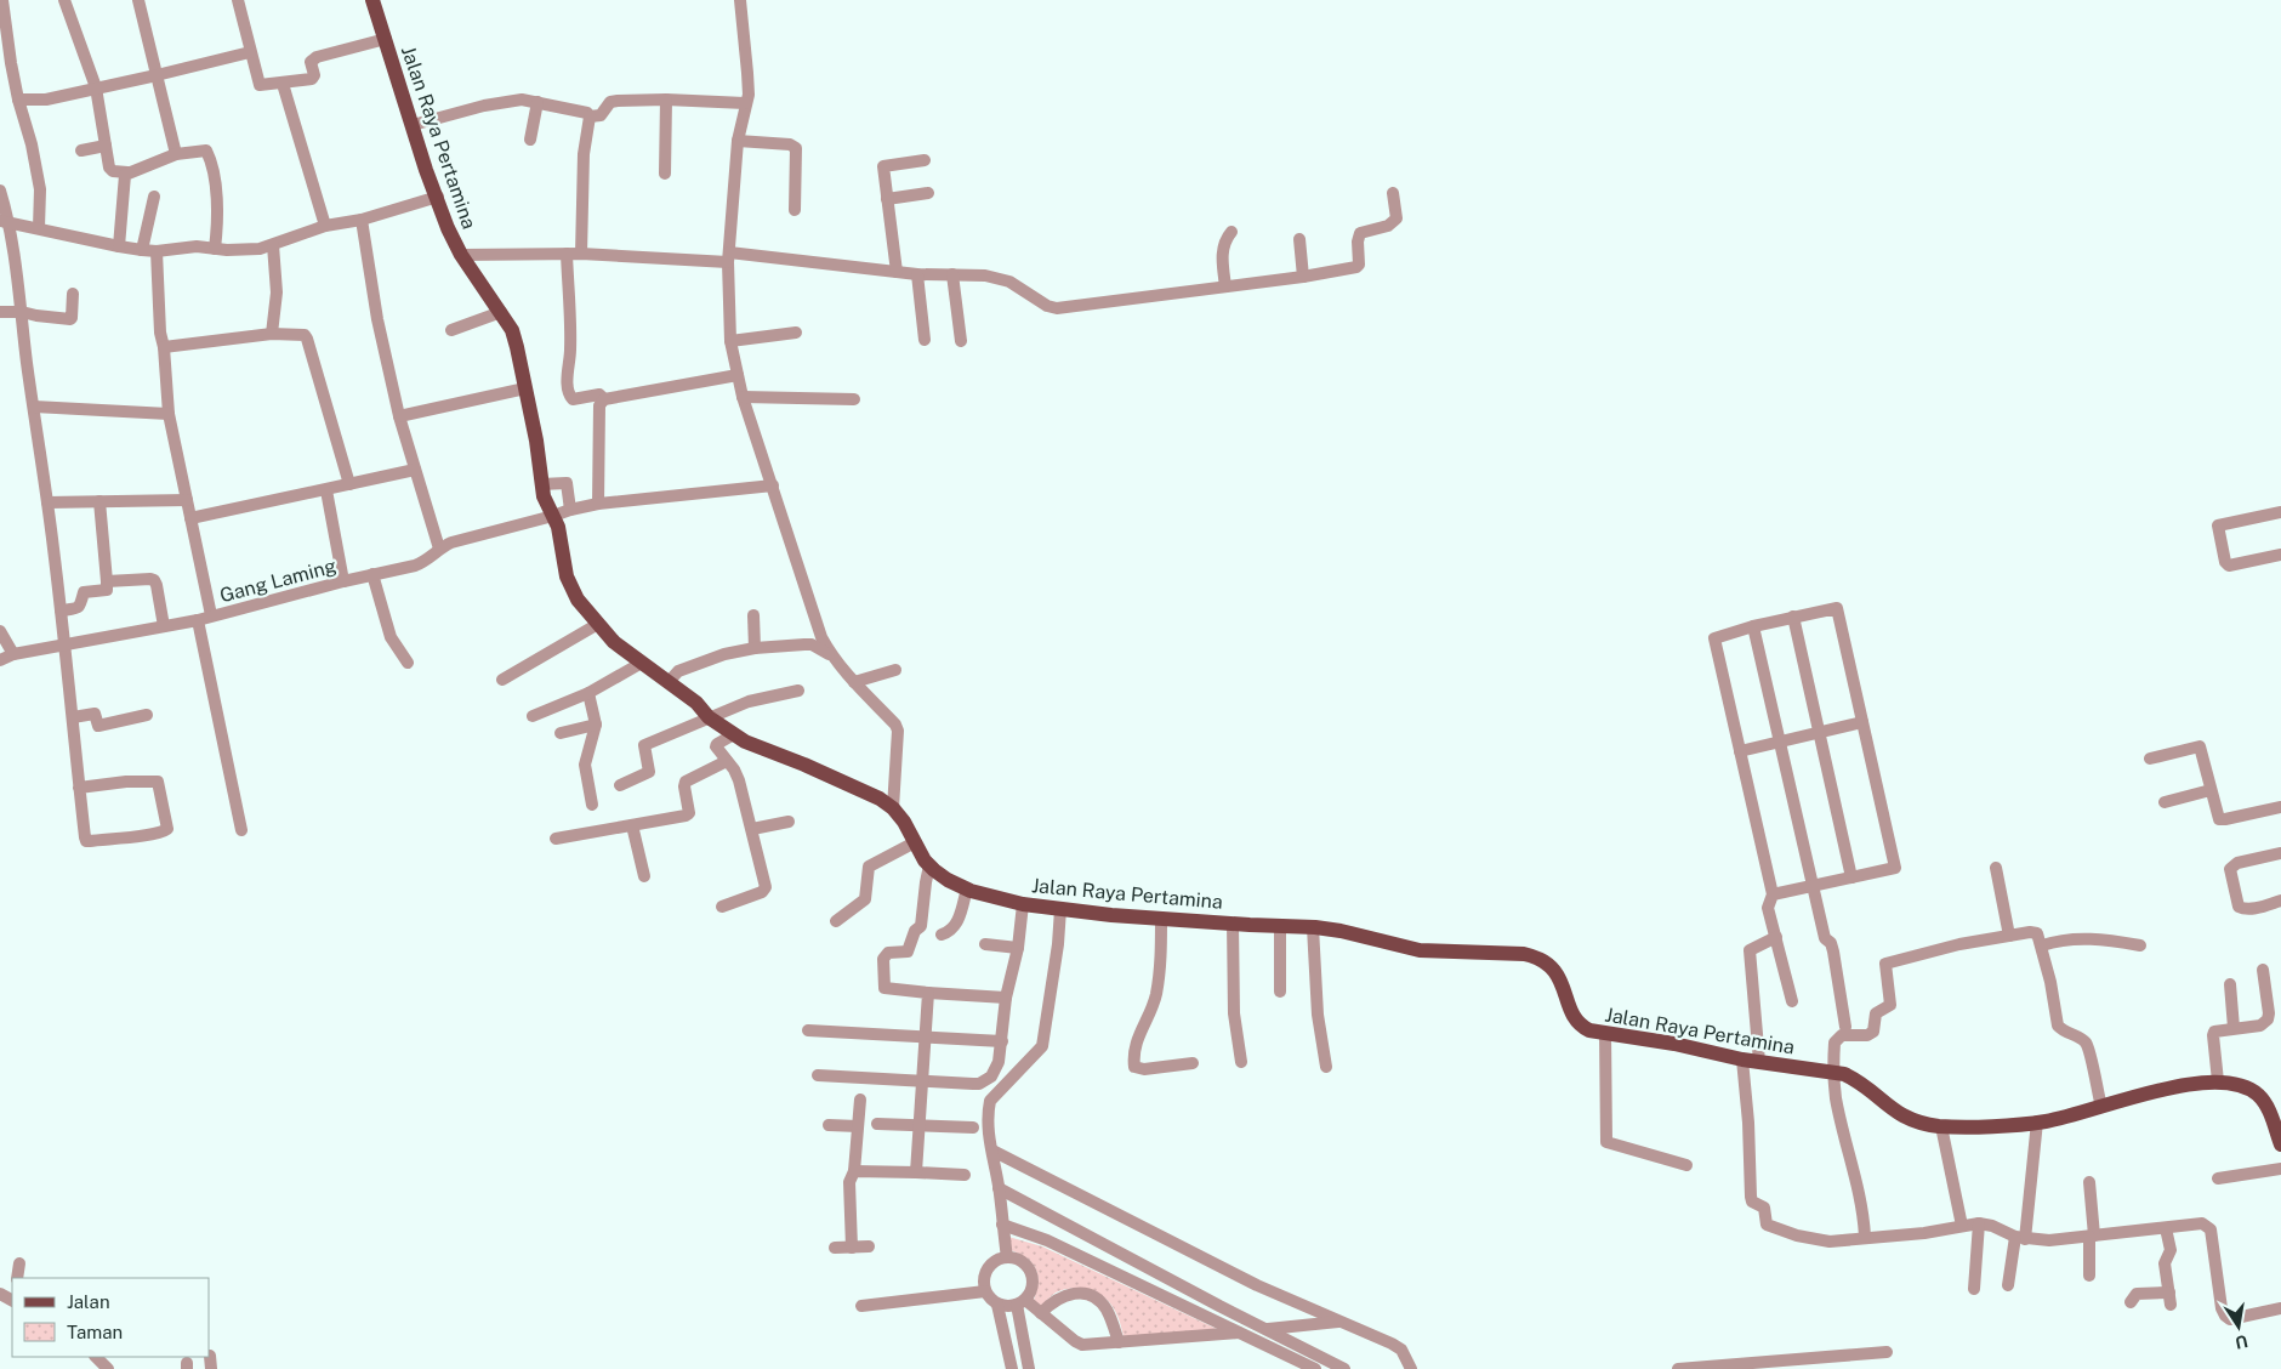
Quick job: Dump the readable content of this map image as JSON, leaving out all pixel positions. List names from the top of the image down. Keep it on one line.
{"streets":{"main road":["Jalan Raya Pertamina"],"street":["Gang Laming"]},"crossings":[["Jalan Raya Pertamina","Gang Laming"]],"legend":["Jalan","Taman"],"north":"bottom"}
